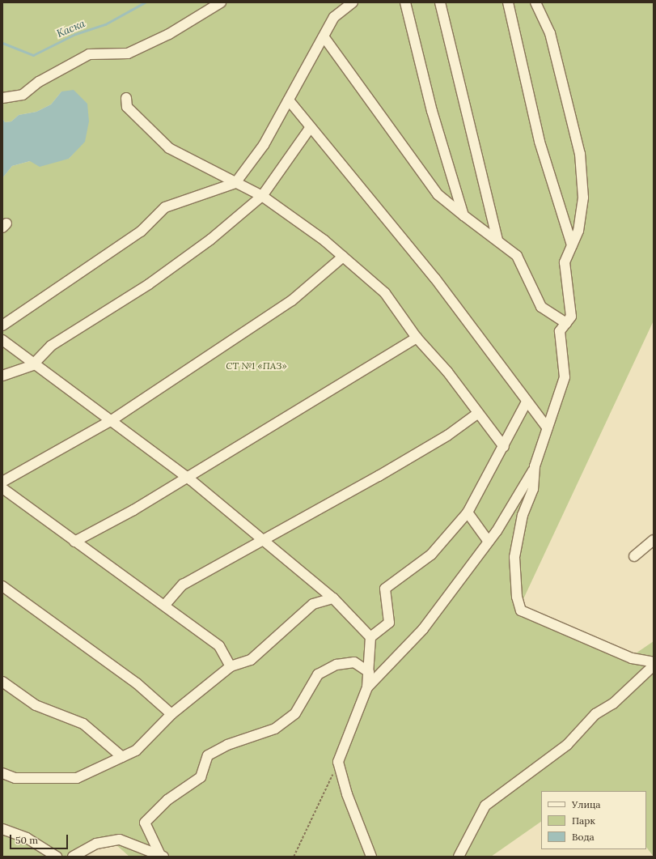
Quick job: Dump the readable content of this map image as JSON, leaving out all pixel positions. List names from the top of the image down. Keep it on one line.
{"water":["Каска"],"parks":["СТ №1 «ПАЗ»"],"legend":["Улица","Парк","Вода"],"scale_bar":"50 m"}
